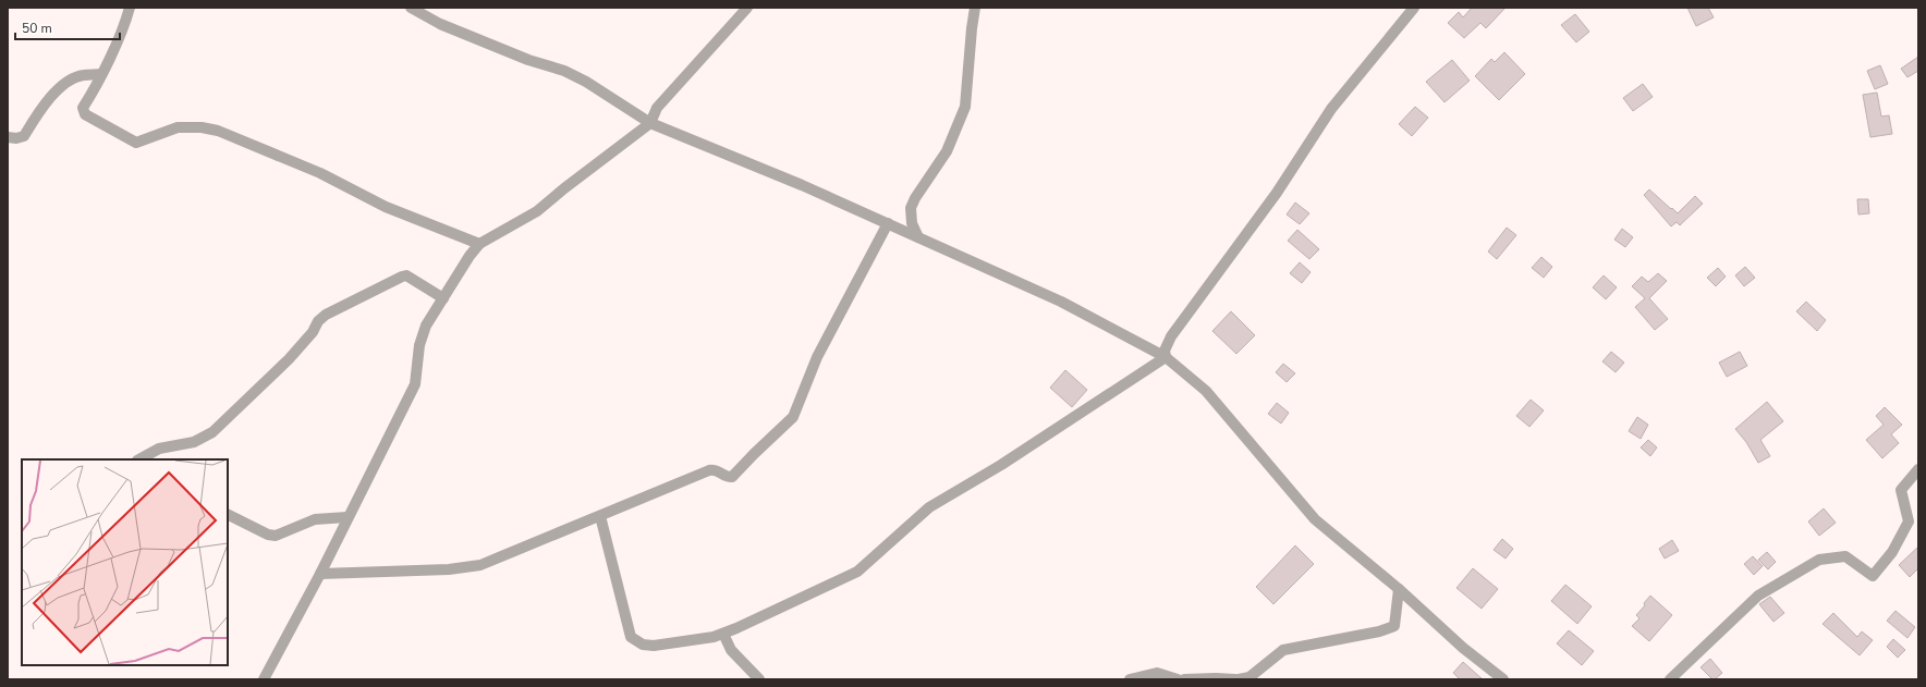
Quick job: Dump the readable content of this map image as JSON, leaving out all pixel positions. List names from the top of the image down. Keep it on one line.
{"scale_bar":"50 m"}
